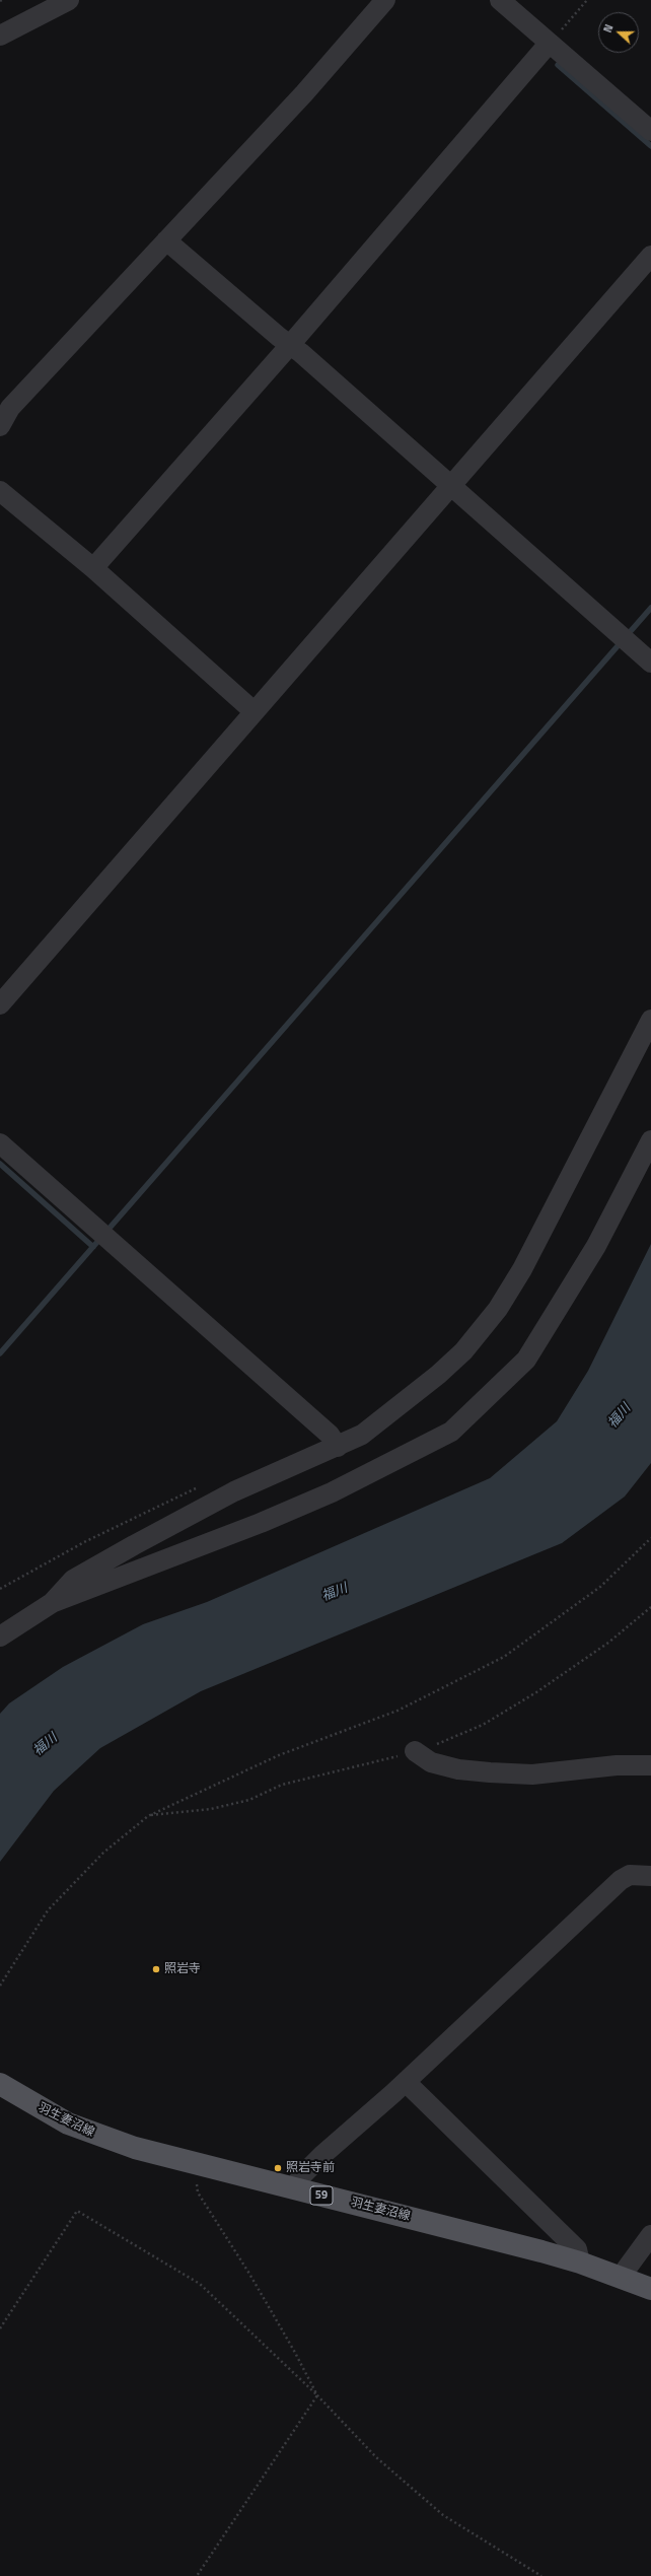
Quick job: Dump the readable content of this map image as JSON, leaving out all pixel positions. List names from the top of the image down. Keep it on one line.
{"streets":{"main road":["羽生妻沼線","59"]},"water":["福川"],"places":["照岩寺","照岩寺前"],"north":"left"}
